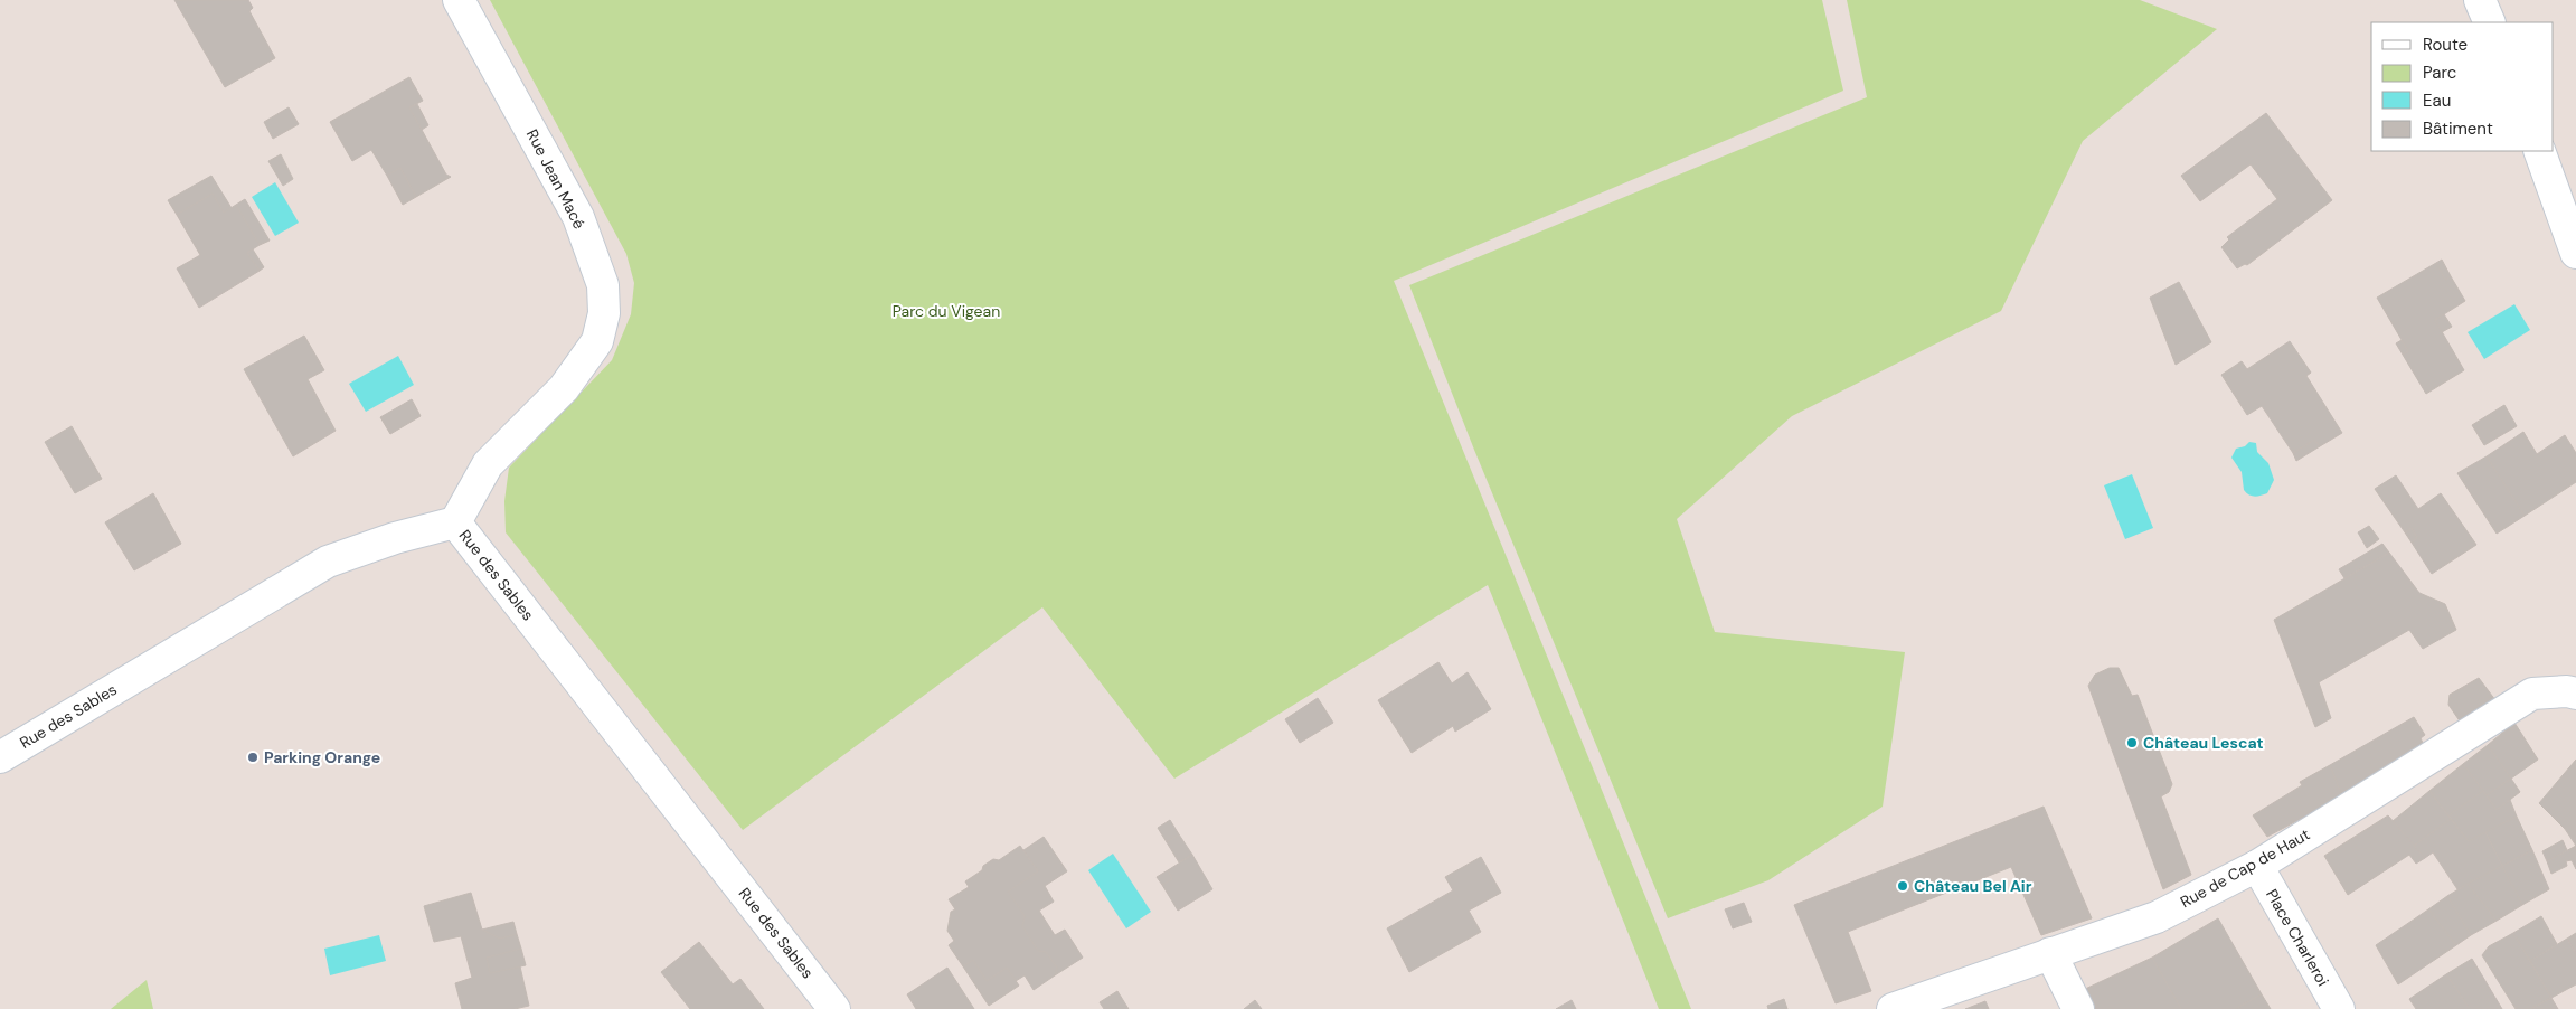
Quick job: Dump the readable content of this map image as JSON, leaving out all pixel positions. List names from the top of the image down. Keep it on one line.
{"streets":{"street":["Rue Jean Macé","Rue des Sables","Rue de Cap de Haut","Place Charleroi"]},"crossings":[["Rue Jean Macé","Rue des Sables"],["Rue de Cap de Haut","Place Charleroi"]],"parks":["Parc du Vigean"],"places":["Château Lescat","Parking Orange","Château Bel Air"],"legend":["Route","Parc","Eau","Bâtiment"]}
